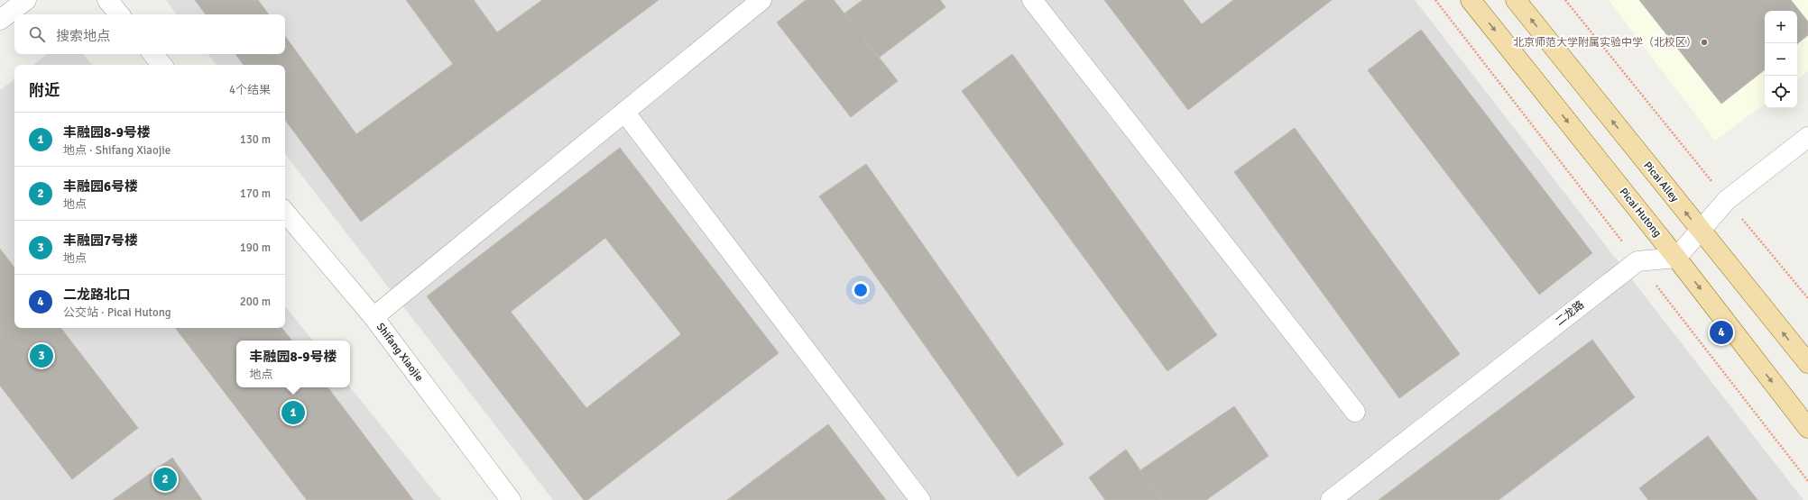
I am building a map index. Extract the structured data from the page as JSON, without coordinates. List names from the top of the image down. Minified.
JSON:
{"streets":{"main road":["Picai Alley","Picai Hutong"],"street":["二龙路","Shifang Xiaojie"]},"crossings":[["Picai Hutong","二龙路"]],"one_way":["Picai Alley","Picai Hutong"],"places":["北京师范大学附属实验中学（北校区）"],"page":{"map_buttons":["+","−"],"search":"搜索地点","heading":["附近","4个结果"],"list":[{"mark":"1","name":"丰融园8-9号楼","note":"地点 · Shifang Xiaojie","value":"130 m"},{"mark":"2","name":"丰融园6号楼","note":"地点","value":"170 m"},{"mark":"3","name":"丰融园7号楼","note":"地点","value":"190 m"},{"mark":"4","name":"二龙路北口","note":"公交站 · Picai Hutong","value":"200 m"}],"pins":["4","3","1","2"],"popup":["丰融园8-9号楼","地点"]}}
